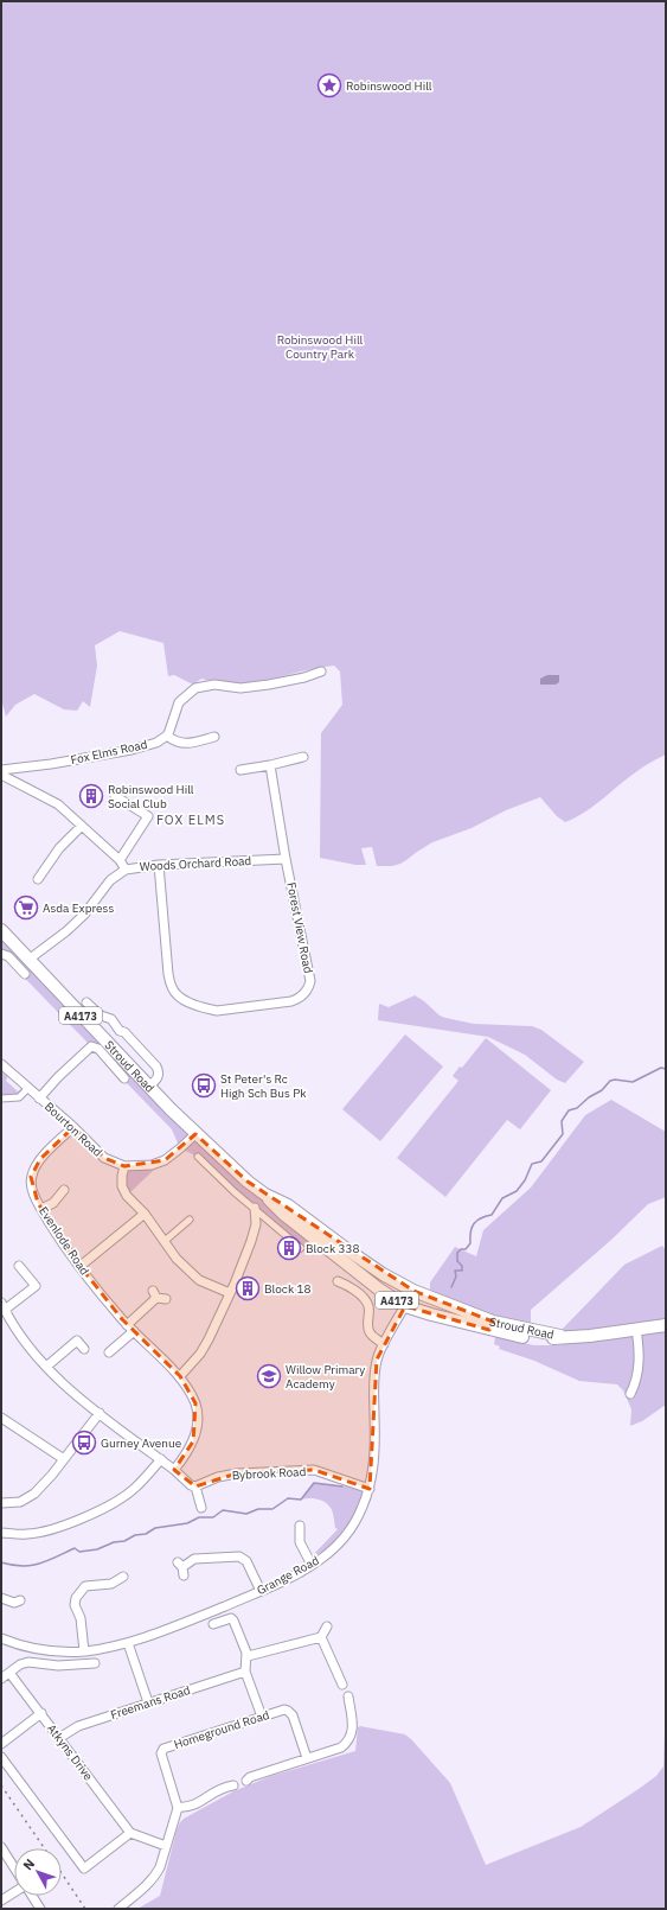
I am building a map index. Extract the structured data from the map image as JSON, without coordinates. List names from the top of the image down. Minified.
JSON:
{"streets":{"main road":["A4173","Stroud Road"],"street":["Fox Elms Road","Woods Orchard Road","Forest View Road","Bourton Road","Evenlode Road","Bybrook Road","Grange Road","Freemans Road","Homeground Road","Atkyns Drive"]},"crossings":[["Woods Orchard Road","Forest View Road"],["Woods Orchard Road","Stroud Road"],["A4173","Stroud Road"],["Stroud Road","Bourton Road"],["Stroud Road","Grange Road"],["Bourton Road","Evenlode Road"],["Bybrook Road","Grange Road"],["Freemans Road","Atkyns Drive"]],"districts":["FOX ELMS"],"parks":["Robinswood Hill Country Park"],"places":{"place":["Robinswood Hill"],"building":["Robinswood Hill Social Club","Block 338","Block 18"],"supermarket":["Asda Express"],"bus stop":["St Peter's Rc High Sch Bus Pk","Gurney Avenue"],"school or university":["Willow Primary Academy"]},"north":"top left"}
